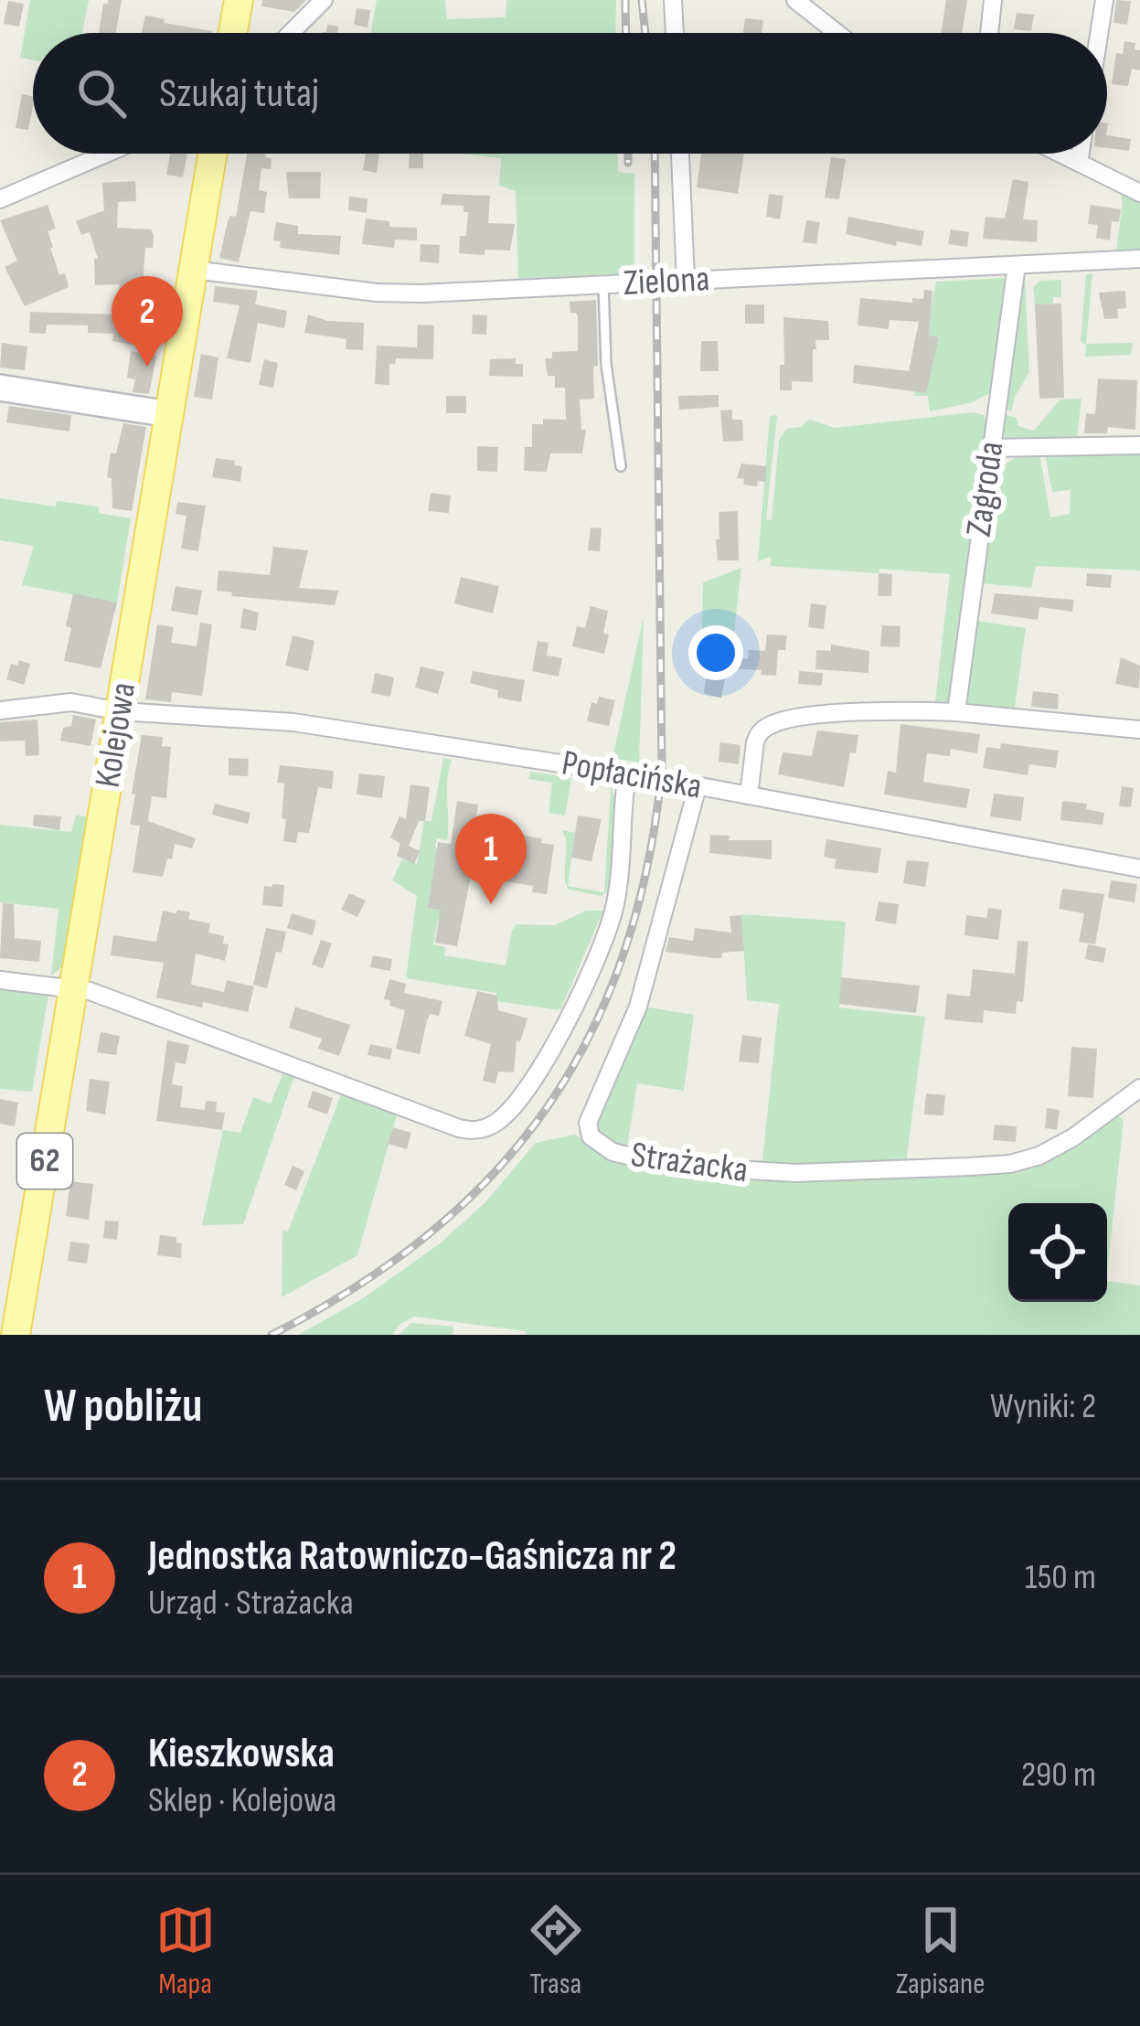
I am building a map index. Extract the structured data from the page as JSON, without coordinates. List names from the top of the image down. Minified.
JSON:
{"streets":{"main road":["Kolejowa","62"],"street":["Zielona","Zagroda","Popłacińska","Strażacka"]},"crossings":[["Zielona","Zagroda"],["Zielona","Kolejowa"],["Kolejowa","Popłacińska"],["Popłacińska","Strażacka"]],"page":{"search":"Szukaj tutaj","pins":["2","1"],"heading":["W pobliżu","Wyniki: 2"],"list":[{"mark":"1","name":"Jednostka Ratowniczo-Gaśnicza nr 2","note":"Urząd · Strażacka","value":"150 m"},{"mark":"2","name":"Kieszkowska","note":"Sklep · Kolejowa","value":"290 m"}],"nav":["Mapa","Trasa","Zapisane"]}}
